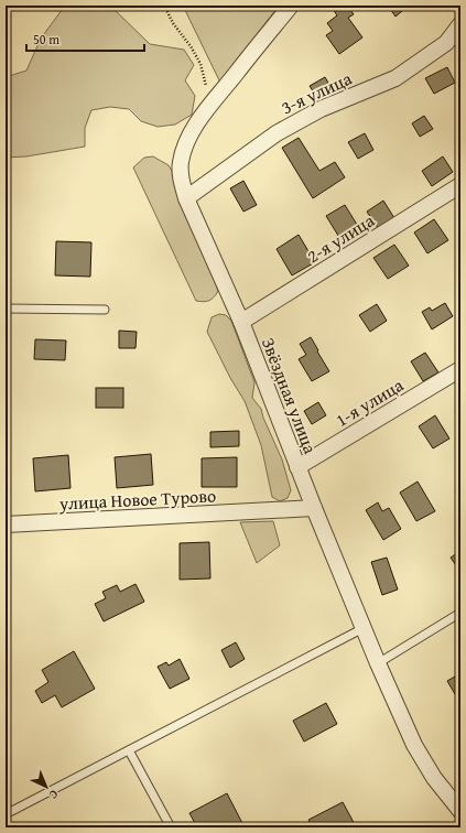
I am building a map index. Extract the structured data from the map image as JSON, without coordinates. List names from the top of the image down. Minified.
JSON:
{"streets":{"street":["3-я улица","2-я улица","Звёздная улица","1-я улица","улица Новое Турово"]},"crossings":[["3-я улица","Звёздная улица"],["2-я улица","Звёздная улица"],["Звёздная улица","1-я улица"],["Звёздная улица","улица Новое Турово"]],"scale_bar":"50 m","north":"bottom right"}
